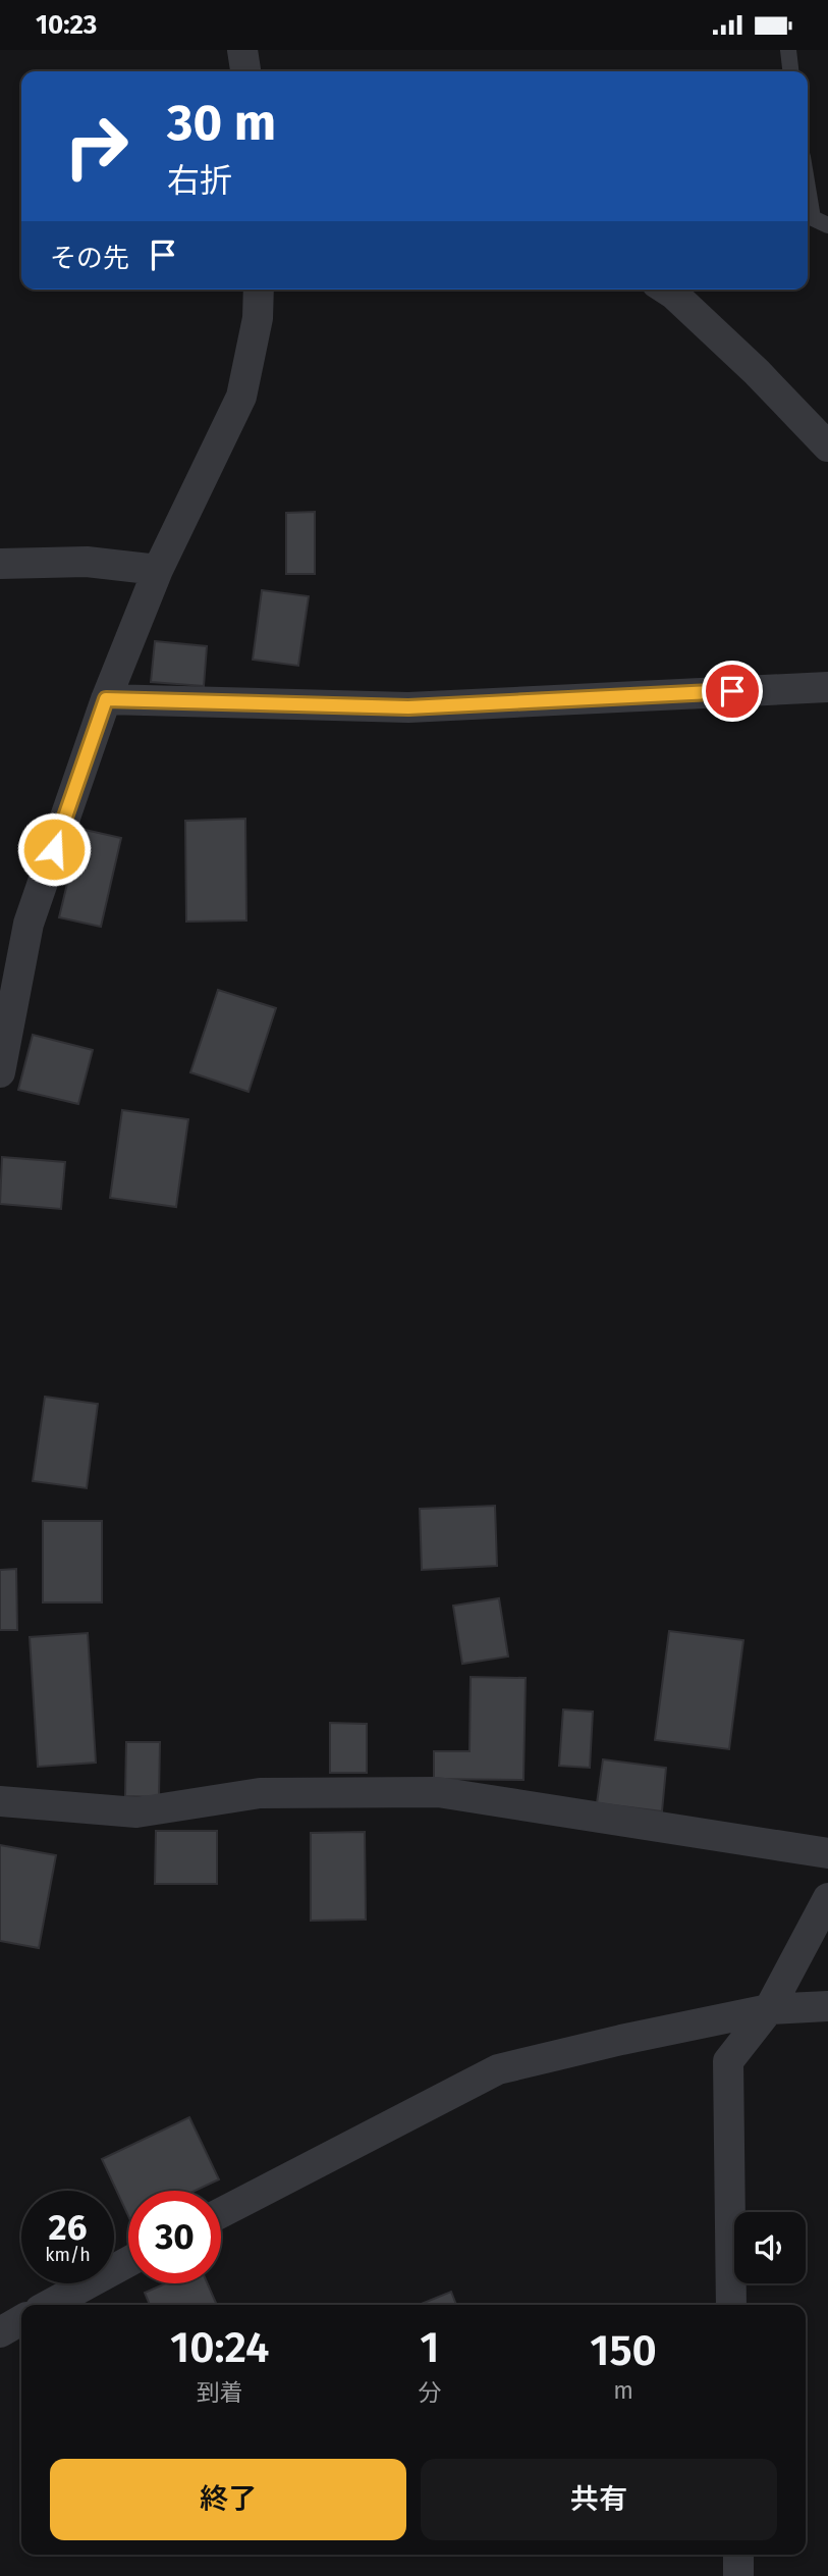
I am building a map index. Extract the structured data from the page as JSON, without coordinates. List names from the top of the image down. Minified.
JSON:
{"page":{"status":"10:23","turn":["30 m","右折"],"then":"その先","speed":"26 km/h","limit":"30","eta":["10:24","到着","1","分","150","m"],"buttons":["終了","共有"]}}
